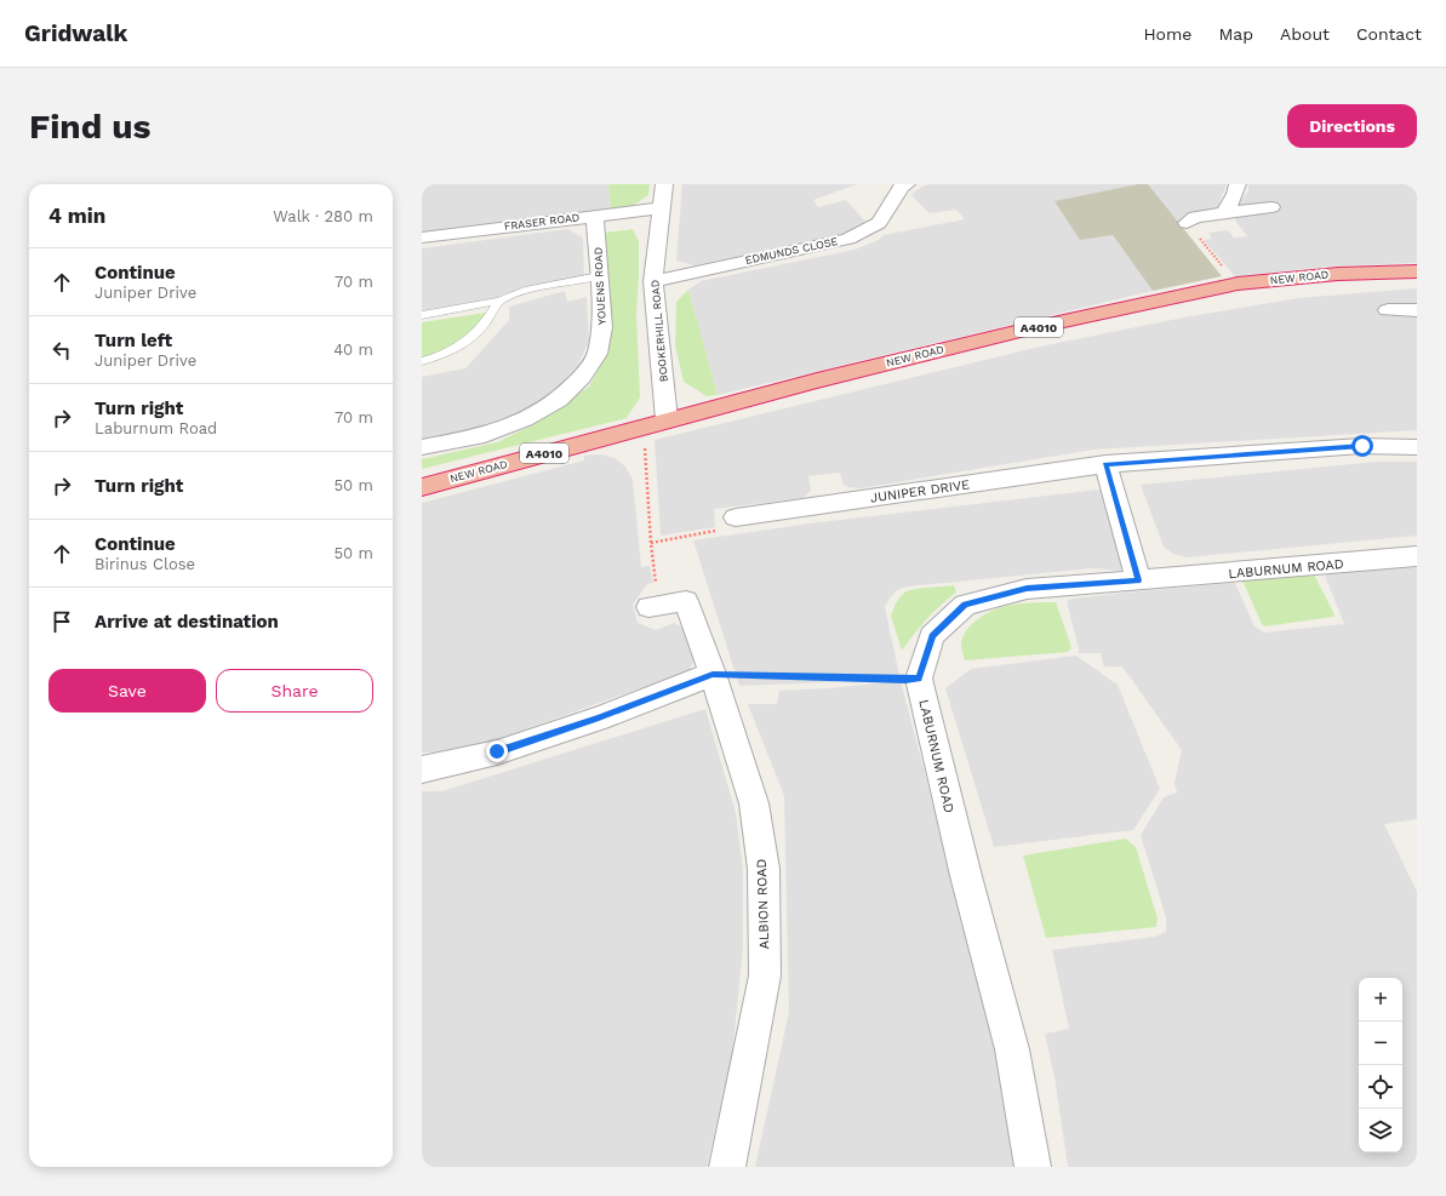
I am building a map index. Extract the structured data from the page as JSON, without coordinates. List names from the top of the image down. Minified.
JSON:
{"streets":{"highway":["NEW ROAD","A4010"],"street":["FRASER ROAD","EDMUNDS CLOSE","YOUENS ROAD","BOOKERHILL ROAD","JUNIPER DRIVE","LABURNUM ROAD","ALBION ROAD"]},"crossings":[["FRASER ROAD","YOUENS ROAD"],["FRASER ROAD","BOOKERHILL ROAD"],["EDMUNDS CLOSE","BOOKERHILL ROAD"],["NEW ROAD","BOOKERHILL ROAD"]],"page":{"header":"Gridwalk","nav":["Home","Map","About","Contact"],"buttons":["Directions",["Save","Share"]],"title":"Find us","heading":["4 min","Walk · 280 m"],"list":[["Continue","Juniper Drive","70 m"],["Turn left","Juniper Drive","40 m"],["Turn right","Laburnum Road","70 m"],["Turn right","50 m"],["Continue","Birinus Close","50 m"],"Arrive at destination"],"map_buttons":["+","−"]}}
